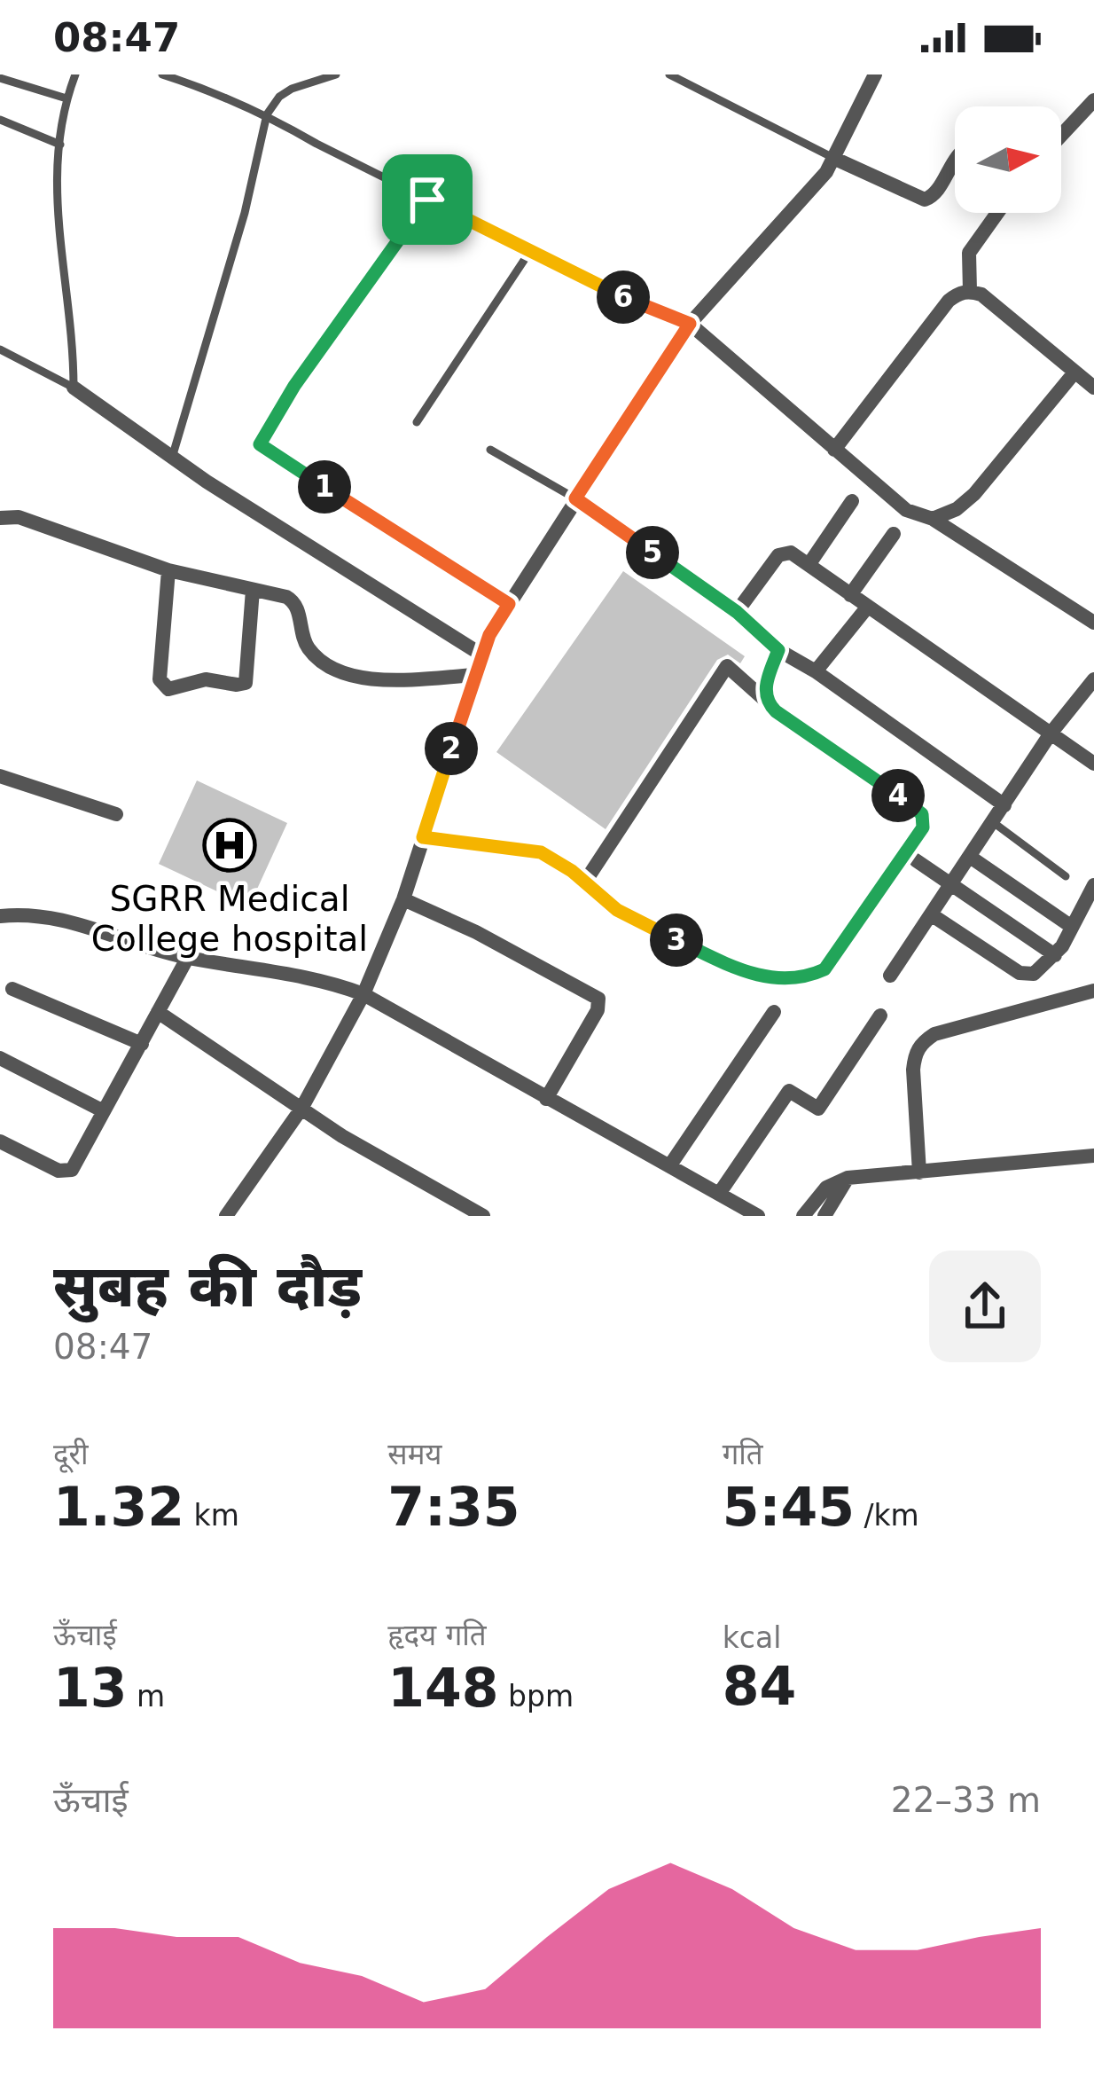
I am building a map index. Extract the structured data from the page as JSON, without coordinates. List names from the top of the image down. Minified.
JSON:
{"places":{"hospital":["SGRR Medical College hospital"]},"north":"right","page":{"status":"08:47","pins":["6","1","5","2","4","3"],"heading":["सुबह की दौड़","08:47"],"stats":[["दूरी","1.32 km"],["समय","7:35"],["गति","5:45 /km"],["ऊँचाई","13 m"],["हृदय गति","148 bpm"],["kcal","84"]],"chart":["ऊँचाई","22–33 m"]}}
